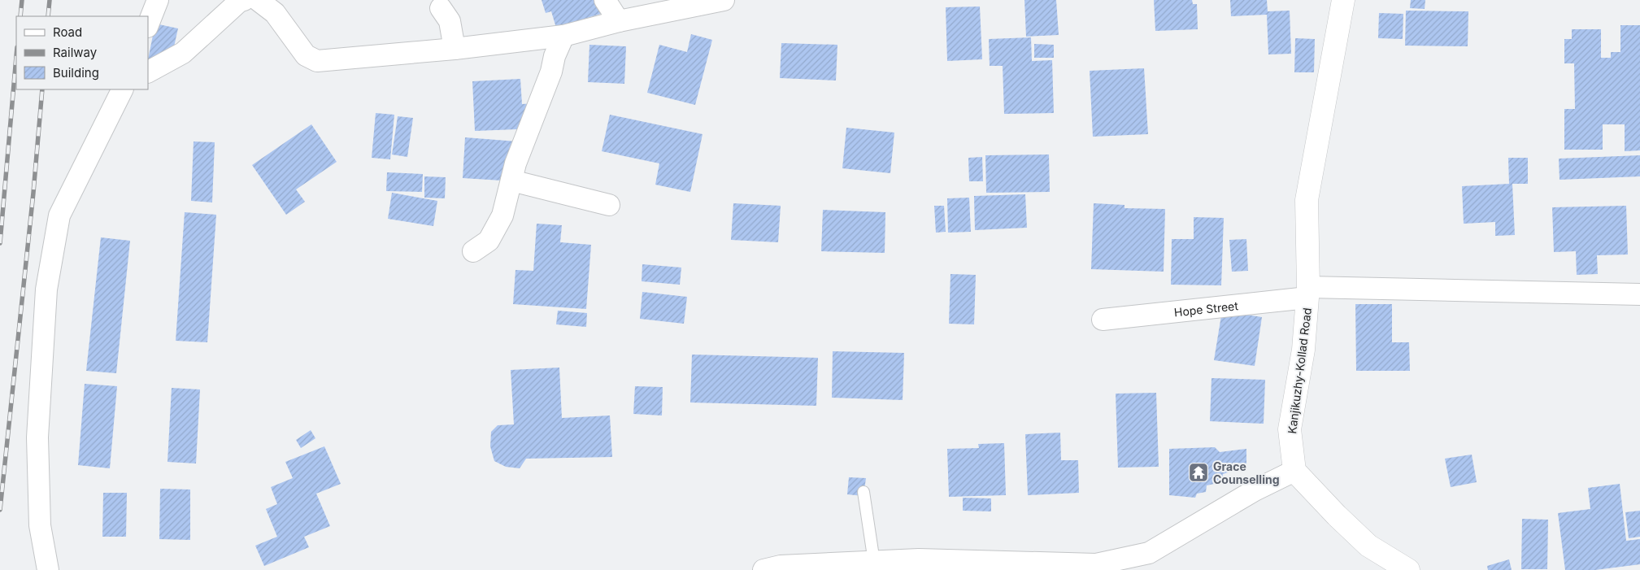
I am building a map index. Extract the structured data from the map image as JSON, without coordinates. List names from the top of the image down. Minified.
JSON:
{"streets":{"main road":["Kanjikuzhy-Kollad Road"],"street":["Hope Street"]},"crossings":[["Hope Street","Kanjikuzhy-Kollad Road"]],"places":{"temple":["Grace Counselling"]},"legend":["Road","Railway","Building"]}
